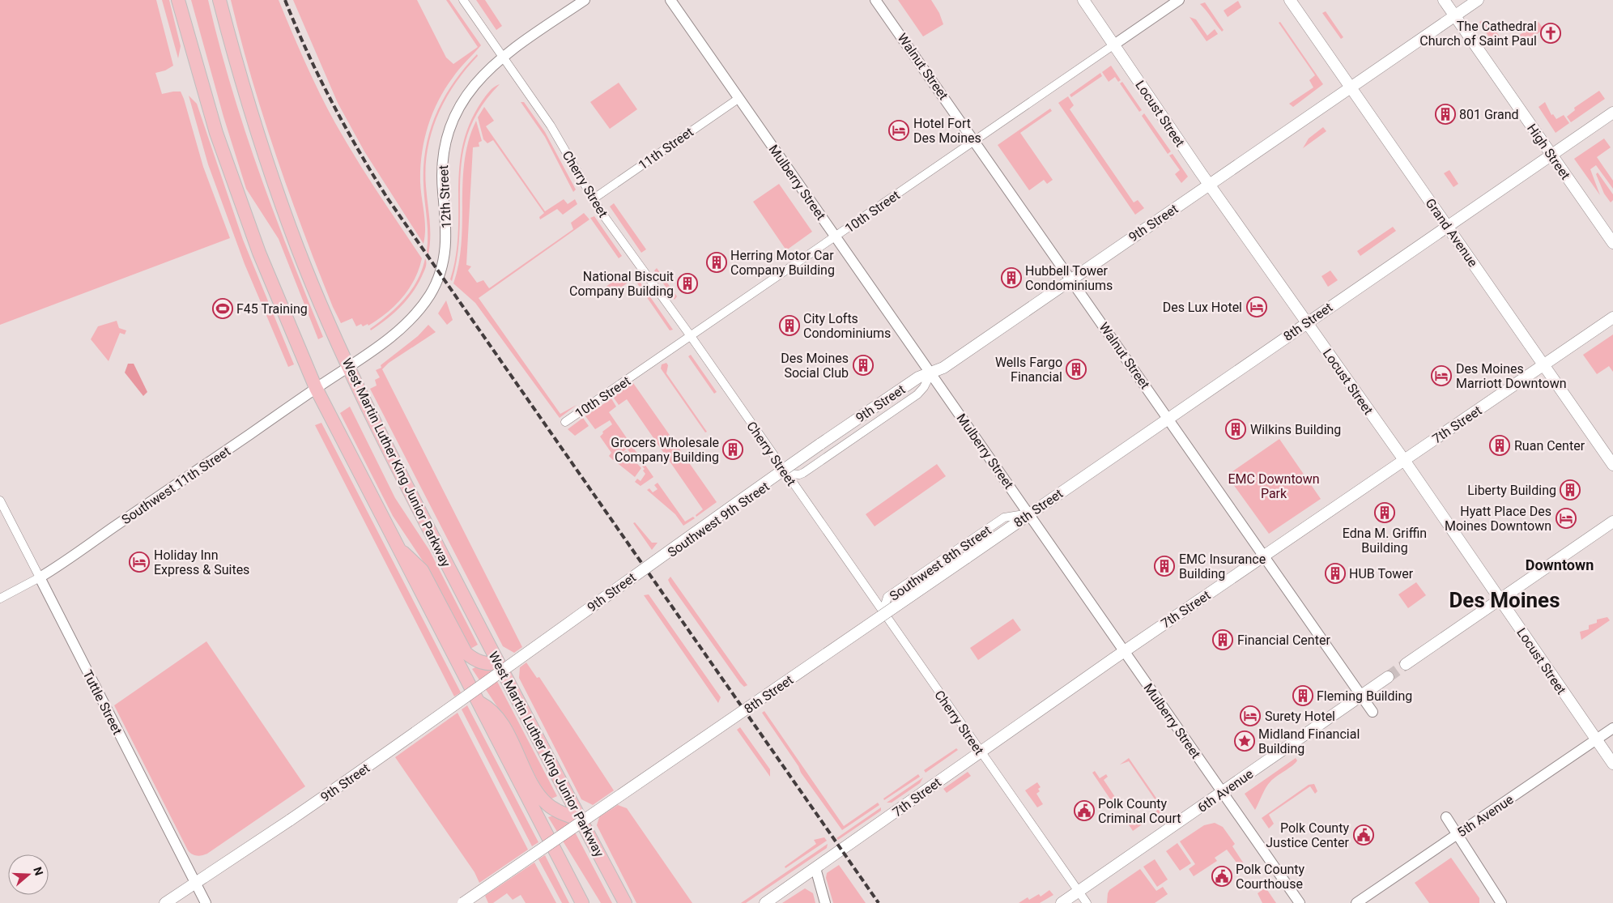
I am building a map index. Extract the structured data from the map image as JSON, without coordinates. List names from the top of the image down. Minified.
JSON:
{"streets":{"main road":["Locust Street","High Street","9th Street","Grand Avenue","8th Street","7th Street","West Martin Luther King Junior Parkway","6th Avenue"],"street":["Walnut Street","11th Street","Mulberry Street","Cherry Street","12th Street","10th Street","Southwest 11th Street","Southwest 9th Street","Southwest 8th Street","Tuttle Street","5th Avenue"]},"crossings":[["Walnut Street","10th Street"],["Walnut Street","9th Street"],["Walnut Street","8th Street"],["Walnut Street","7th Street"],["Walnut Street","6th Avenue"],["Locust Street","10th Street"],["Locust Street","9th Street"],["Locust Street","8th Street"],["Locust Street","7th Street"],["Locust Street","5th Avenue"],["11th Street","Mulberry Street"],["11th Street","Cherry Street"],["High Street","9th Street"],["High Street","8th Street"],["Mulberry Street","10th Street"],["Mulberry Street","9th Street"],["Mulberry Street","8th Street"],["Mulberry Street","7th Street"],["Mulberry Street","Southwest 8th Street"],["Mulberry Street","6th Avenue"],["Cherry Street","12th Street"],["Cherry Street","10th Street"],["Cherry Street","7th Street"],["Cherry Street","Southwest 9th Street"],["Cherry Street","Southwest 8th Street"],["Cherry Street","6th Avenue"],["12th Street","West Martin Luther King Junior Parkway"],["12th Street","Southwest 11th Street"],["9th Street","Grand Avenue"],["9th Street","Tuttle Street"],["Grand Avenue","8th Street"],["Grand Avenue","7th Street"],["8th Street","Southwest 8th Street"],["West Martin Luther King Junior Parkway","Southwest 11th Street"],["West Martin Luther King Junior Parkway","Southwest 9th Street"],["Southwest 11th Street","Tuttle Street"]],"districts":["Downtown","Des Moines"],"parks":["EMC Downtown Park"],"places":{"church":["The Cathedral Church of Saint Paul"],"building":["801 Grand","Herring Motor Car Company Building","Hubbell Tower Condominiums","National Biscuit Company Building","City Lofts Condominiums","Des Moines Social Club","Wells Fargo Financial","Wilkins Building","Ruan Center","Grocers Wholesale Company Building","Liberty Building","Edna M. Griffin Building","EMC Insurance Building","HUB Tower","Financial Center","Fleming Building"],"hotel":["Hotel Fort Des Moines","Des Lux Hotel","Des Moines Marriott Downtown","Hyatt Place Des Moines Downtown","Holiday Inn Express & Suites","Surety Hotel"],"sports":["F45 Training"],"place":["Midland Financial Building"],"public building":["Polk County Criminal Court","Polk County Justice Center","Polk County Courthouse"]},"north":"right"}
